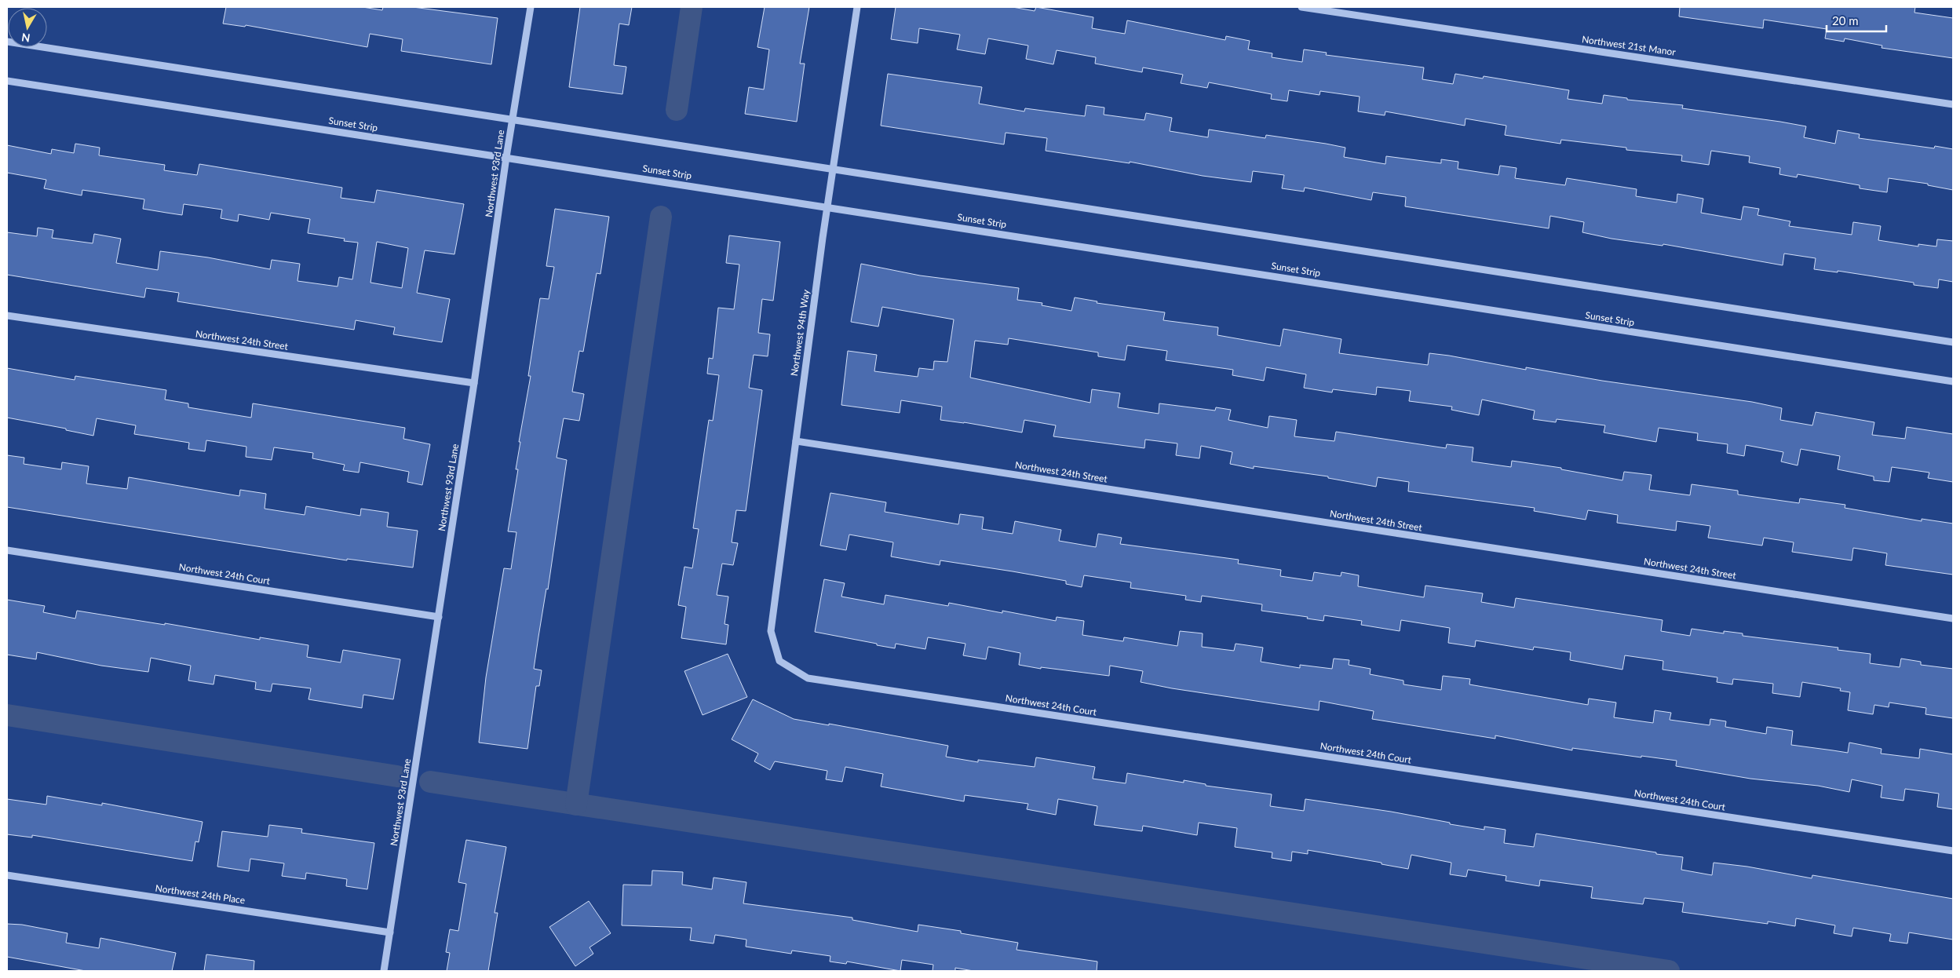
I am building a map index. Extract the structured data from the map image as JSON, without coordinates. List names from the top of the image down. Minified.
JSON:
{"streets":{"street":["Northwest 21st Manor","Sunset Strip","Northwest 93rd Lane","Northwest 94th Way","Northwest 24th Street","Northwest 24th Court","Northwest 24th Place"]},"crossings":[["Sunset Strip","Northwest 93rd Lane"],["Sunset Strip","Northwest 94th Way"],["Northwest 93rd Lane","Northwest 24th Street"],["Northwest 93rd Lane","Northwest 24th Court"],["Northwest 93rd Lane","Northwest 24th Place"],["Northwest 94th Way","Northwest 24th Street"],["Northwest 94th Way","Northwest 24th Court"]],"scale_bar":"20 m","north":"bottom"}
